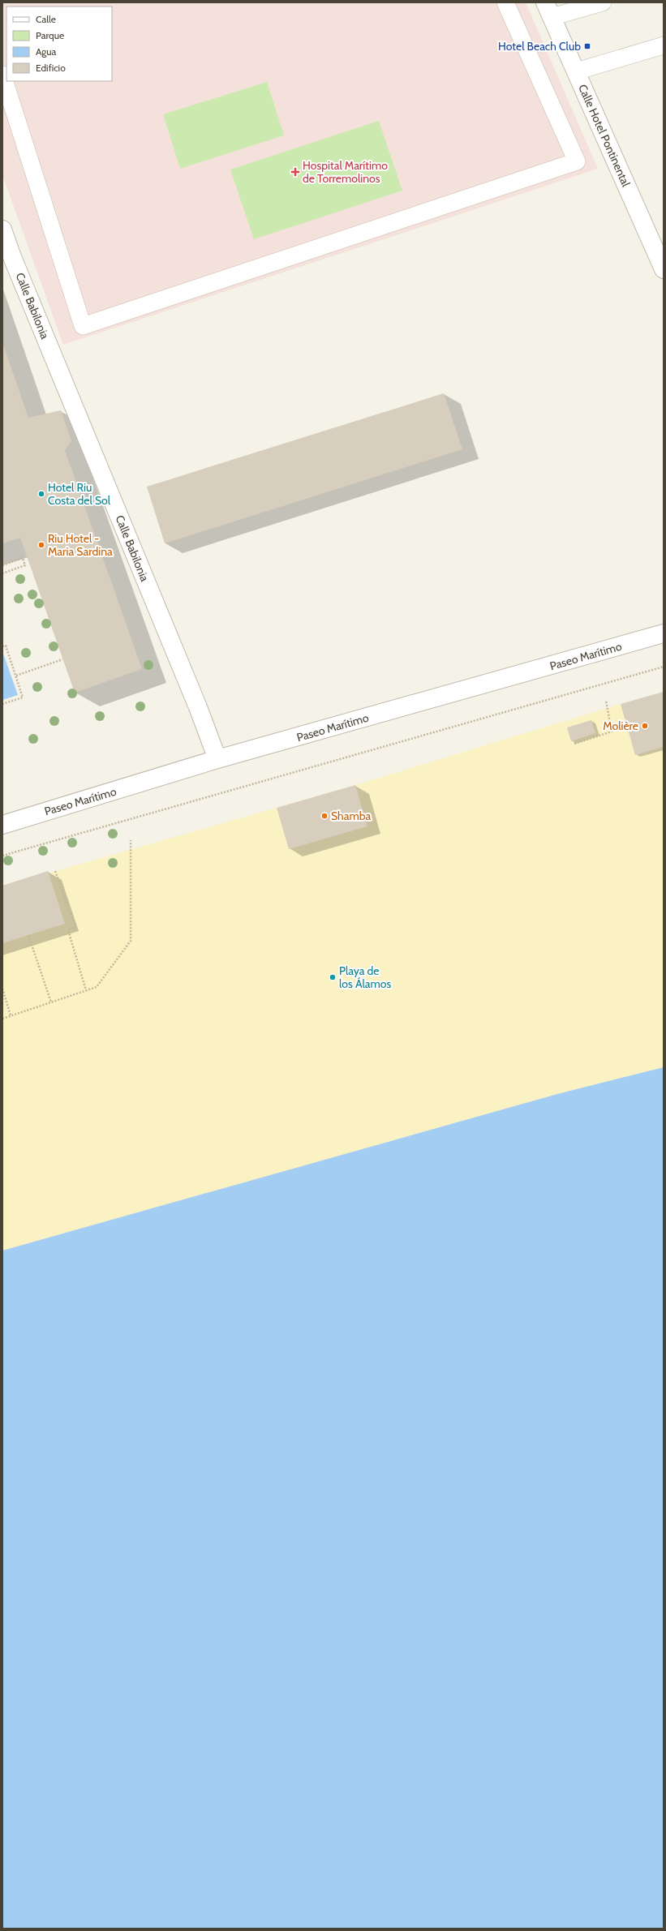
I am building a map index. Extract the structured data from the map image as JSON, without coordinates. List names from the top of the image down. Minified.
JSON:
{"streets":{"street":["Calle Hotel Pontinental","Calle Babilonia","Paseo Marítimo"]},"crossings":[["Calle Babilonia","Paseo Marítimo"]],"places":{"transit":["Hotel Beach Club"],"health":["Hospital Marítimo de Torremolinos"],"other":["Hotel Riu Costa del Sol","Riu Hotel - Maria Sardina","Molière","Shamba","Playa de los Álamos"]},"legend":["Calle","Parque","Agua","Edificio"]}
